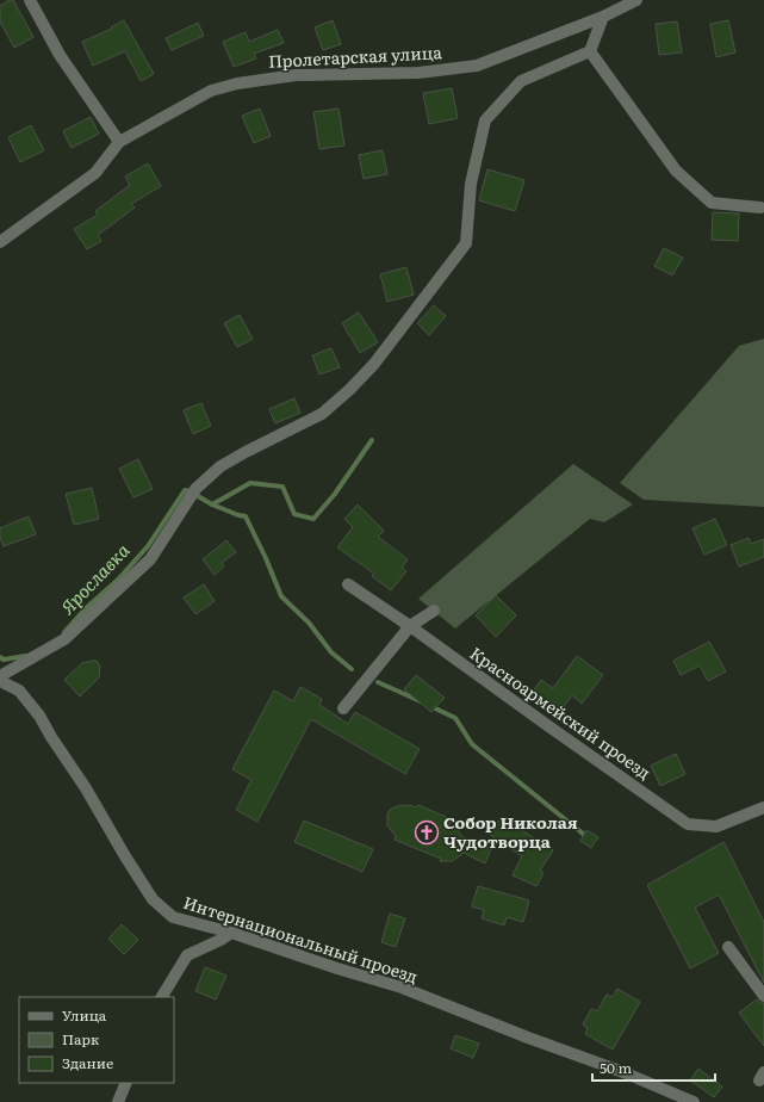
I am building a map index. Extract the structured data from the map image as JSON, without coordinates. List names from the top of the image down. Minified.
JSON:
{"streets":{"street":["Пролетарская улица","Красноармейский проезд","Интернациональный проезд"]},"water":["Ярославка"],"places":{"church":["Собор Николая Чудотворца"]},"legend":["Улица","Парк","Здание"],"scale_bar":"50 m"}
